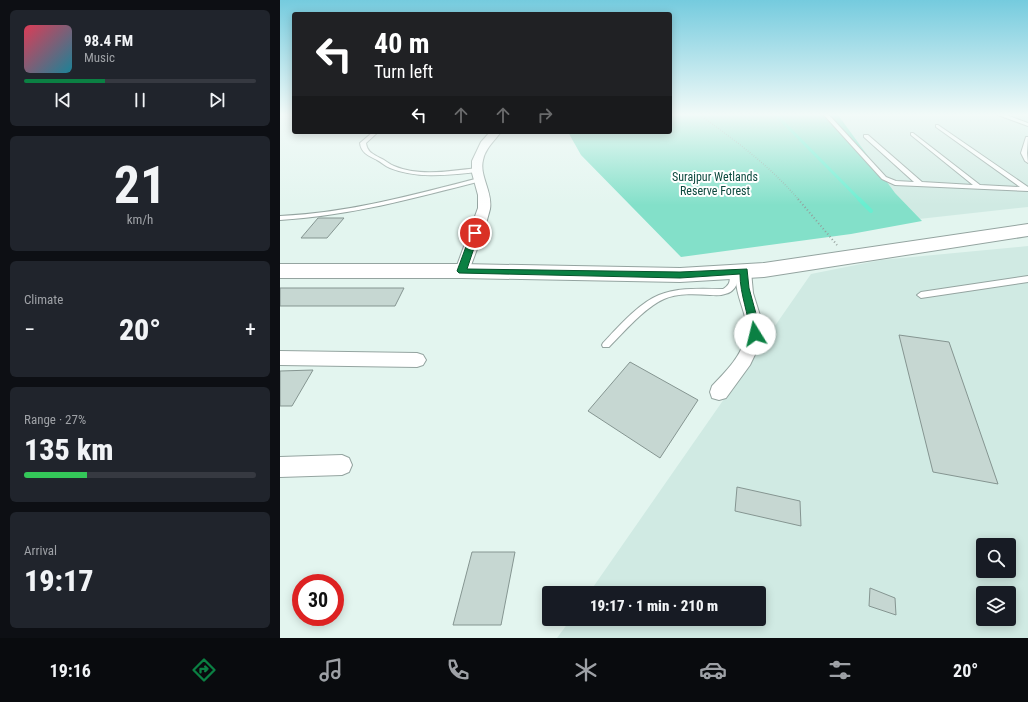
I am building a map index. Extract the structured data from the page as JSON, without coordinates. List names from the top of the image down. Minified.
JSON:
{"parks":["Surajpur Wetlands Reserve Forest"],"page":{"turn":["40 m","Turn left"],"song":["98.4 FM","Music"],"tile":[["21","km/h"],"Climate",["Range · 27%","135 km"],["Arrival","19:17"]],"heat":["−","20°","+"],"limit":"30","trip":"19:17 · 1 min · 210 m","tabs":["19:16","20°"]}}
